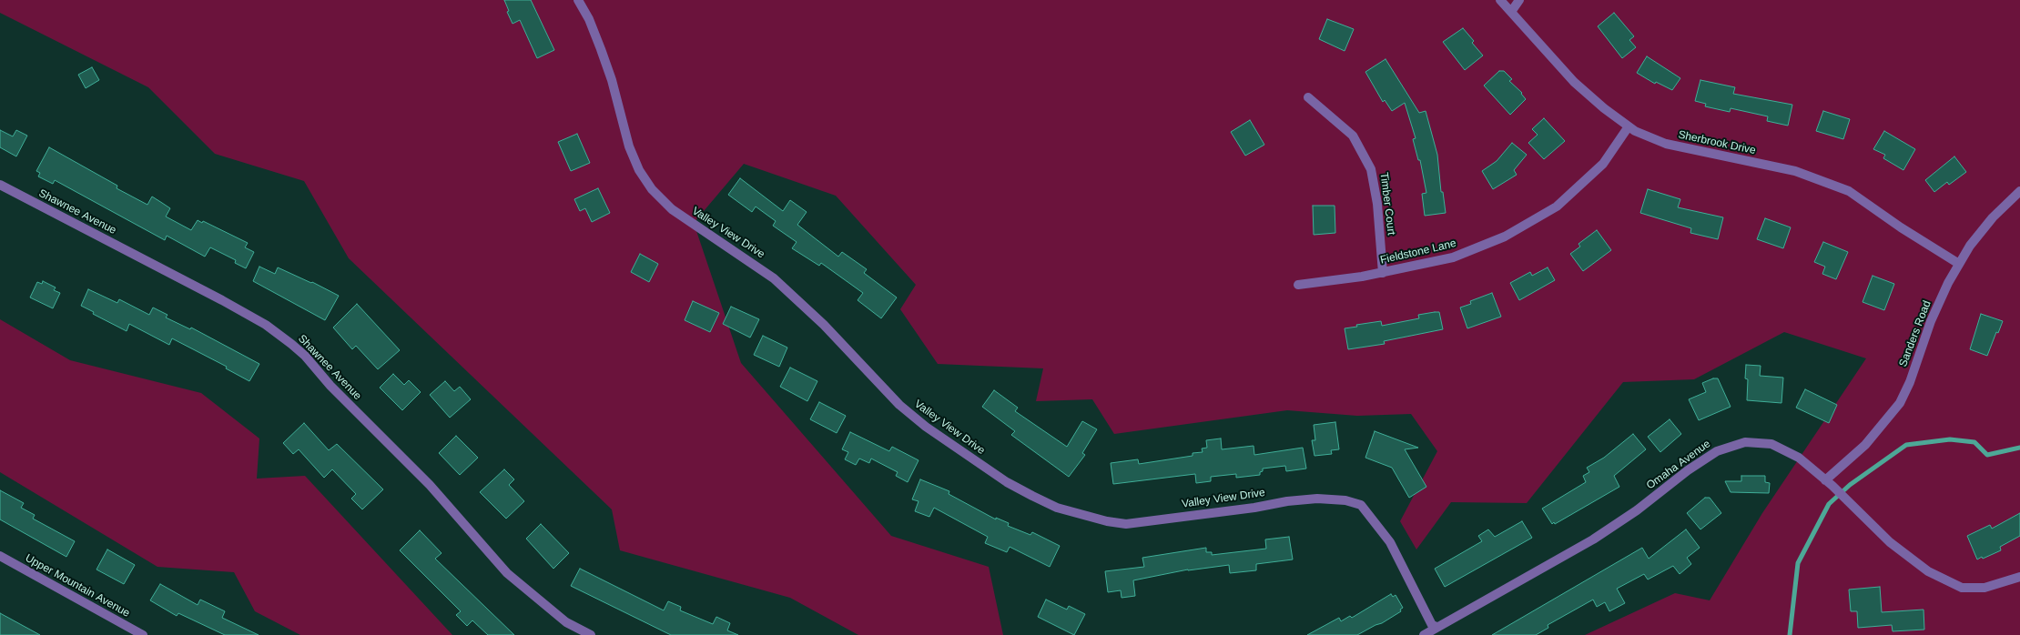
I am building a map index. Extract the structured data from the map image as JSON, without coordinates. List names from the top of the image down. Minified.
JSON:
{"streets":{"street":["Sherbrook Drive","Timber Court","Shawnee Avenue","Valley View Drive","Fieldstone Lane","Sanders Road","Omaha Avenue","Upper Mountain Avenue"]},"crossings":[["Sherbrook Drive","Fieldstone Lane"],["Sherbrook Drive","Sanders Road"],["Timber Court","Fieldstone Lane"],["Valley View Drive","Omaha Avenue"],["Sanders Road","Omaha Avenue"]]}
